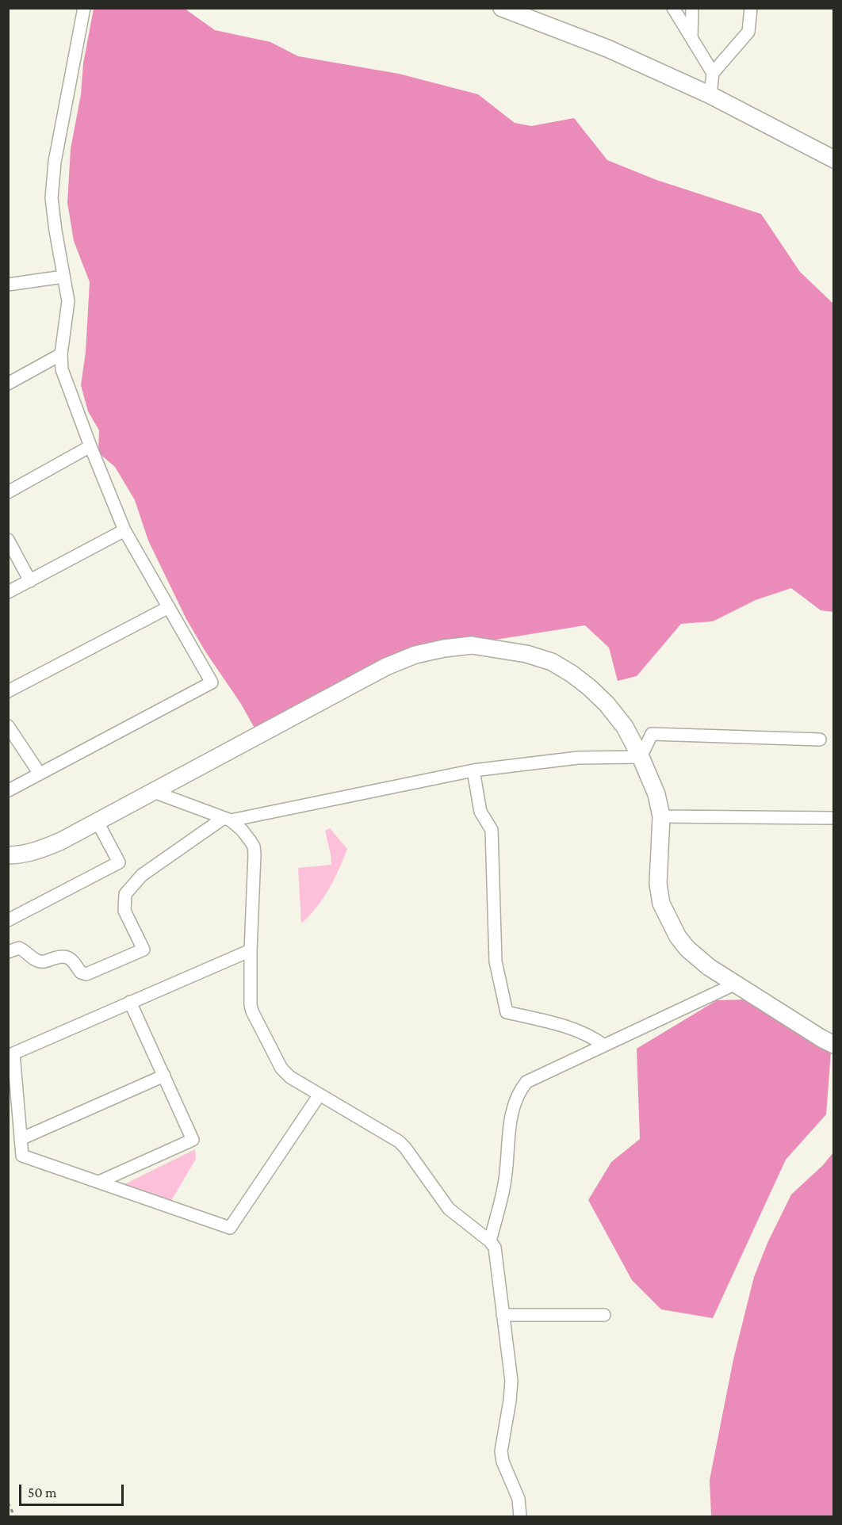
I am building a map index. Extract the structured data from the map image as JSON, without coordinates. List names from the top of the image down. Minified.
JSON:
{"scale_bar":"50 m"}
